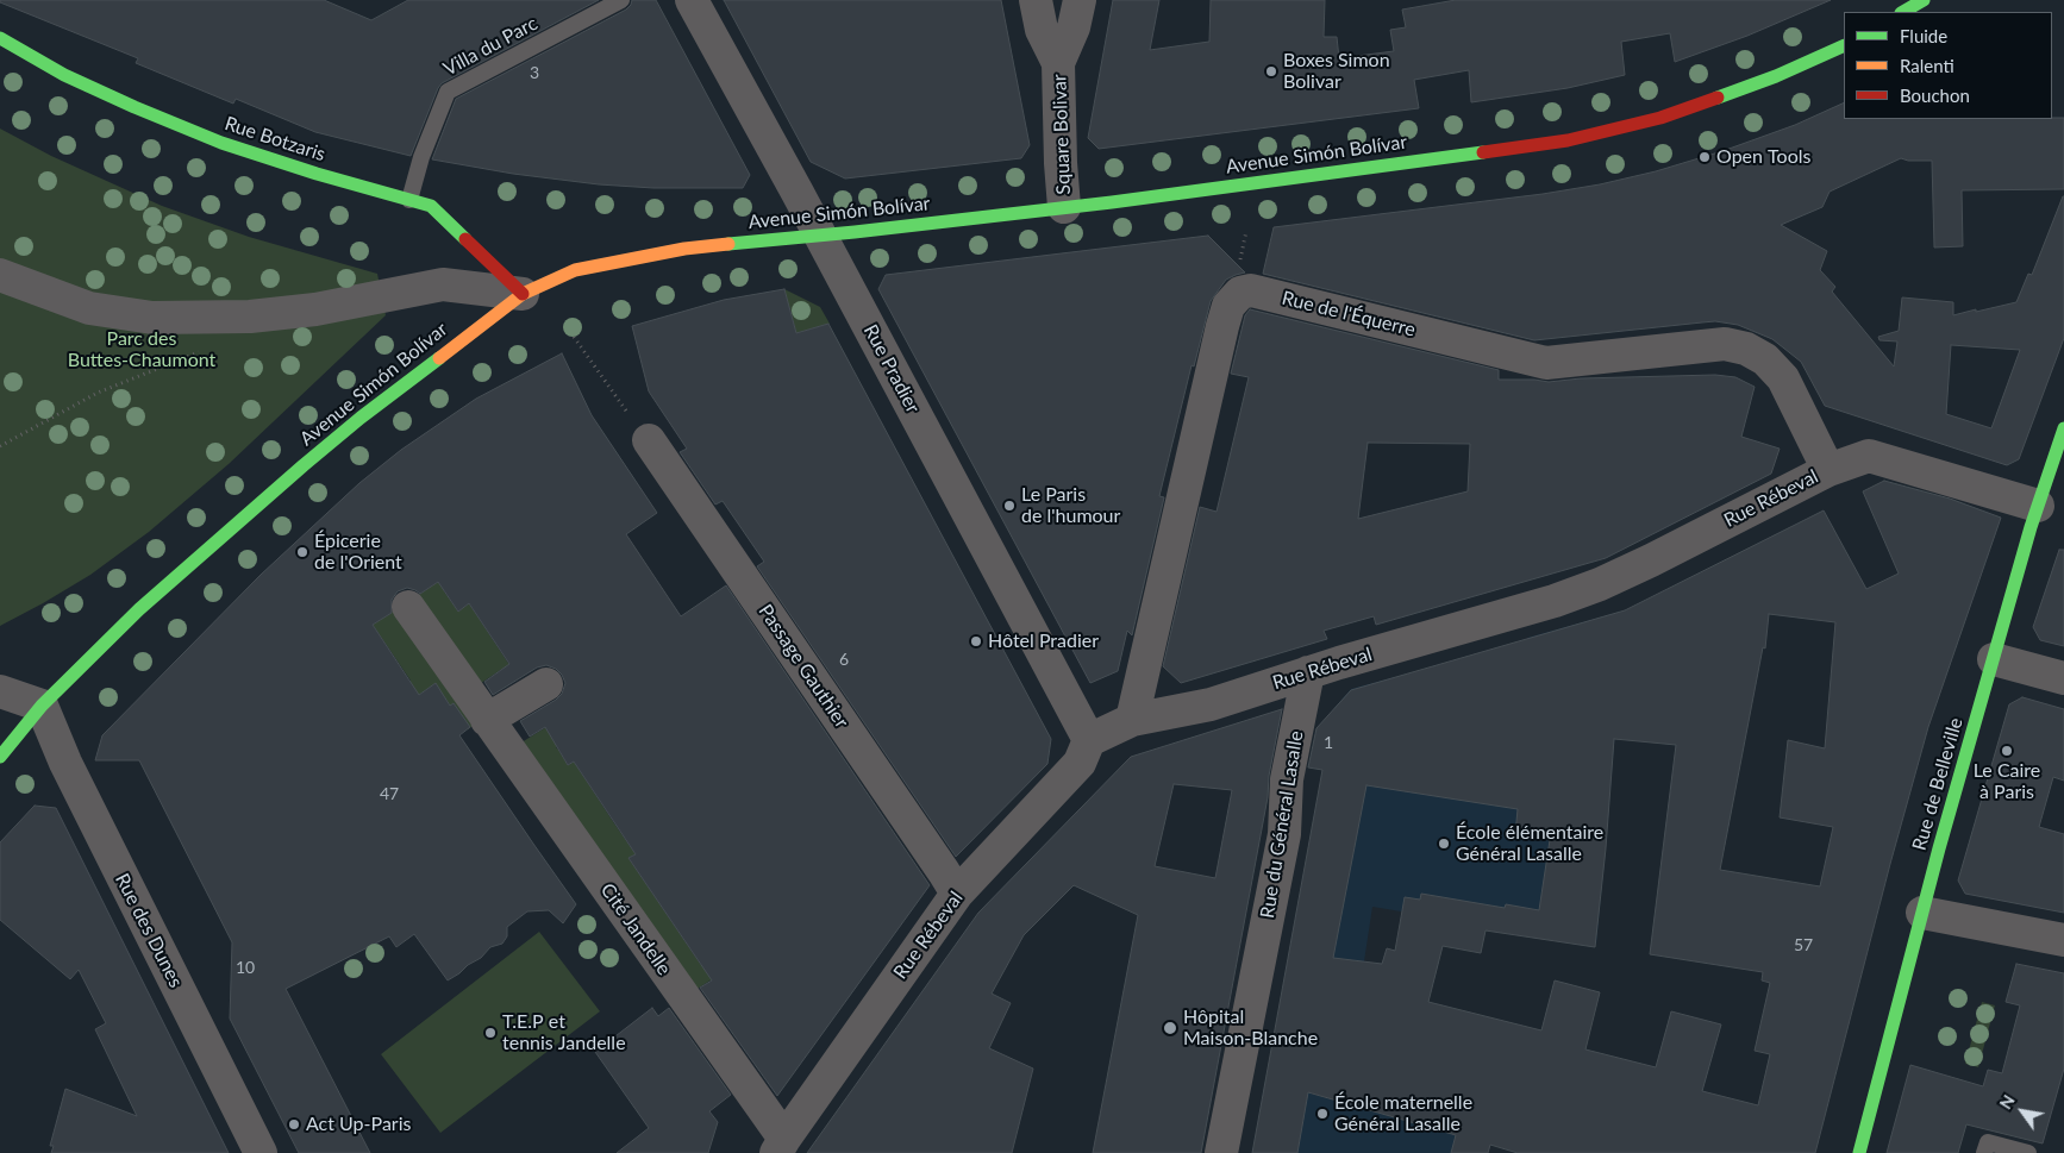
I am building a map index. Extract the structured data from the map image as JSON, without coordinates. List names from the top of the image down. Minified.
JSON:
{"streets":{"main road":["Rue Botzaris","Avenue Simón Bolívar","Rue de Belleville"],"street":["Square Bolivar","Rue de l'Équerre","Rue Pradier","Rue Rébeval","Passage Gauthier","Rue du Général Lasalle","Cité Jandelle","Rue des Dunes"],"lane":["Villa du Parc"]},"crossings":[["Villa du Parc","Rue Botzaris"],["Square Bolivar","Avenue Simón Bolívar"],["Rue Botzaris","Avenue Simón Bolívar"],["Avenue Simón Bolívar","Rue Pradier"],["Avenue Simón Bolívar","Rue des Dunes"],["Rue de l'Équerre","Rue Rébeval"],["Rue Pradier","Rue Rébeval"],["Rue Rébeval","Passage Gauthier"],["Rue Rébeval","Rue de Belleville"],["Rue Rébeval","Rue du Général Lasalle"],["Rue Rébeval","Cité Jandelle"]],"parks":["Parc des Buttes-Chaumont"],"places":["Boxes Simon Bolivar","Open Tools","Le Paris de l'humour","Épicerie de l'Orient","Hôtel Pradier","Le Caire à Paris","École élémentaire Général Lasalle","Hôpital Maison-Blanche","T.E.P et tennis Jandelle","École maternelle Général Lasalle","Act Up-Paris"],"house_numbers":["3","6","1","47","57","10"],"legend":["Fluide","Ralenti","Bouchon"],"north":"top left"}
